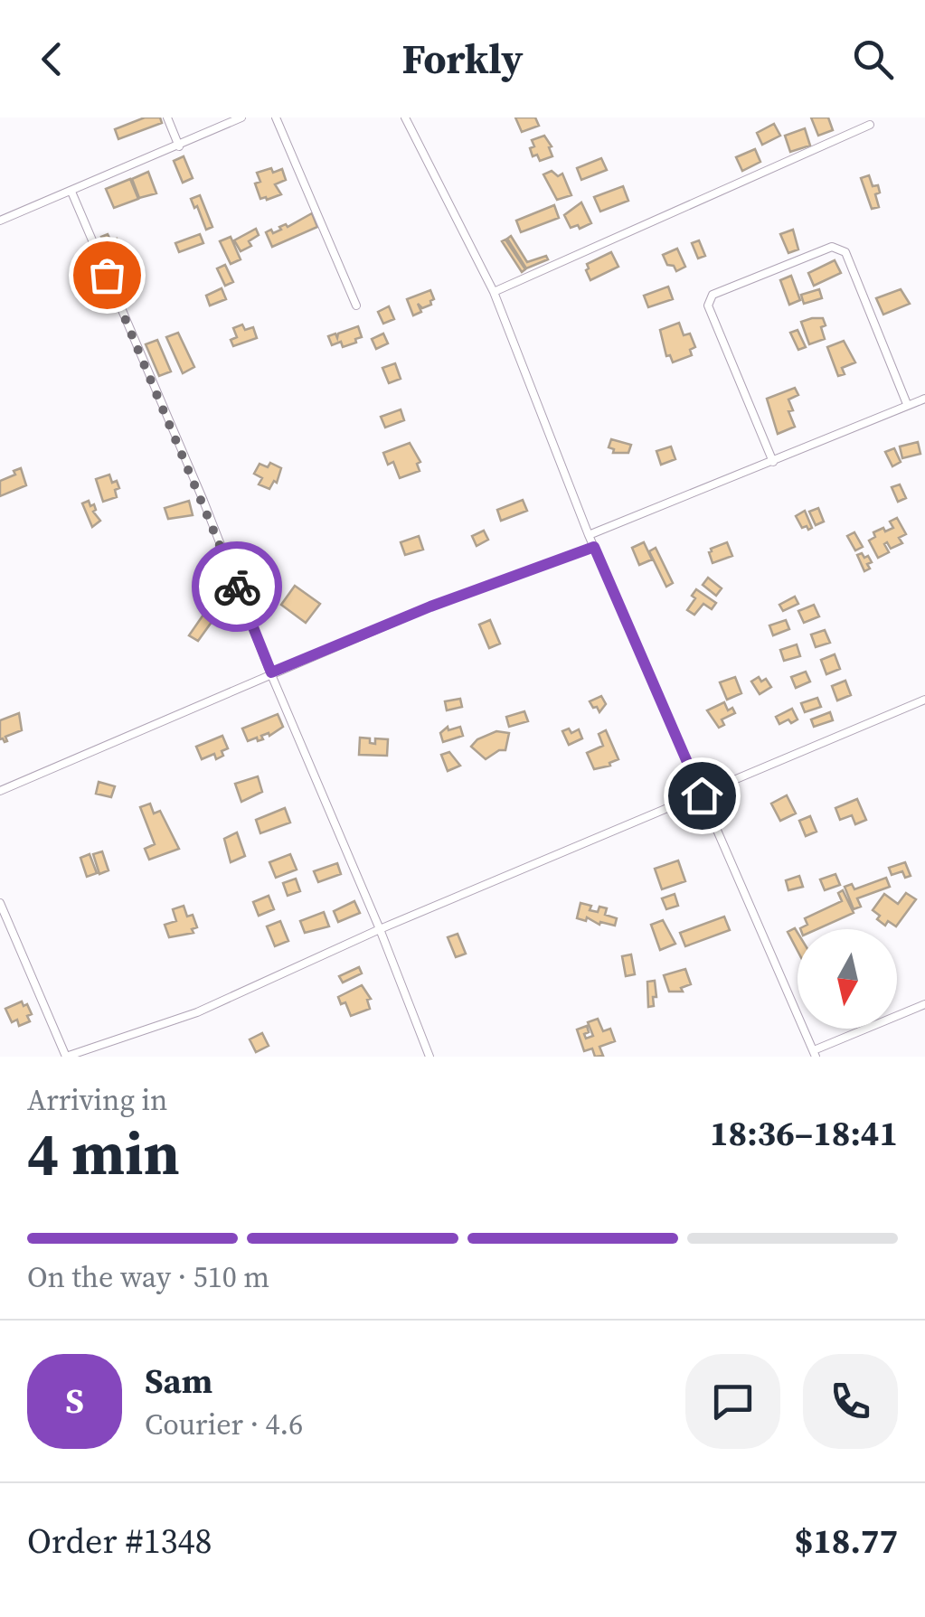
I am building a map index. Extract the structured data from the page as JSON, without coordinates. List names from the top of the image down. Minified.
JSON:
{"north":"bottom","page":{"header":"Forkly","heading":["4 min","Arriving in","18:36–18:41"],"panel":["Sam","Courier · 4.6","Order #1348","$18.77"],"bar":"On the way · 510 m","round":"S"}}
